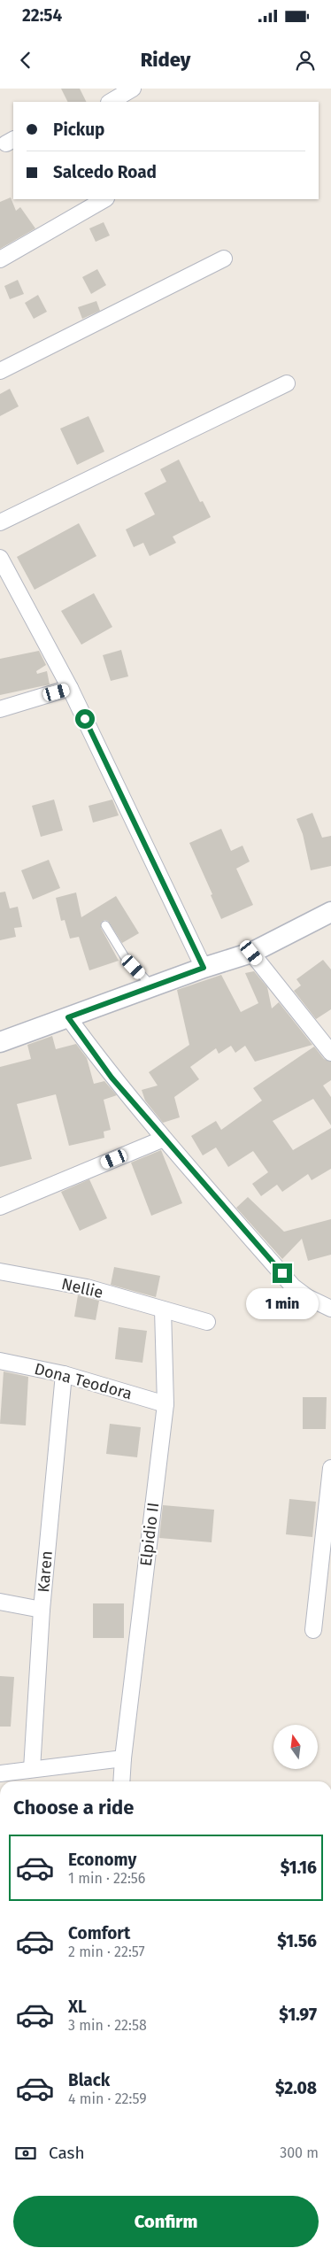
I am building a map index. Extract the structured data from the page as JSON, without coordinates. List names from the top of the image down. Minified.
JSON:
{"streets":{"street":["Nellie","Dona Teodora","Elpidio II","Karen"]},"crossings":[["Nellie","Elpidio II"],["Dona Teodora","Elpidio II"],["Dona Teodora","Karen"]],"north":"top","page":{"status":"22:54","header":"Ridey","banner":["Pickup","Salcedo Road"],"bubble":"1 min","heading":"Choose a ride","list":[{"name":"Economy","note":"1 min · 22:56","value":"$1.16"},{"name":"Comfort","note":"2 min · 22:57","value":"$1.56"},{"name":"XL","note":"3 min · 22:58","value":"$1.97"},{"name":"Black","note":"4 min · 22:59","value":"$2.08"}],"pay":["Cash","300 m"],"buttons":"Confirm"}}
